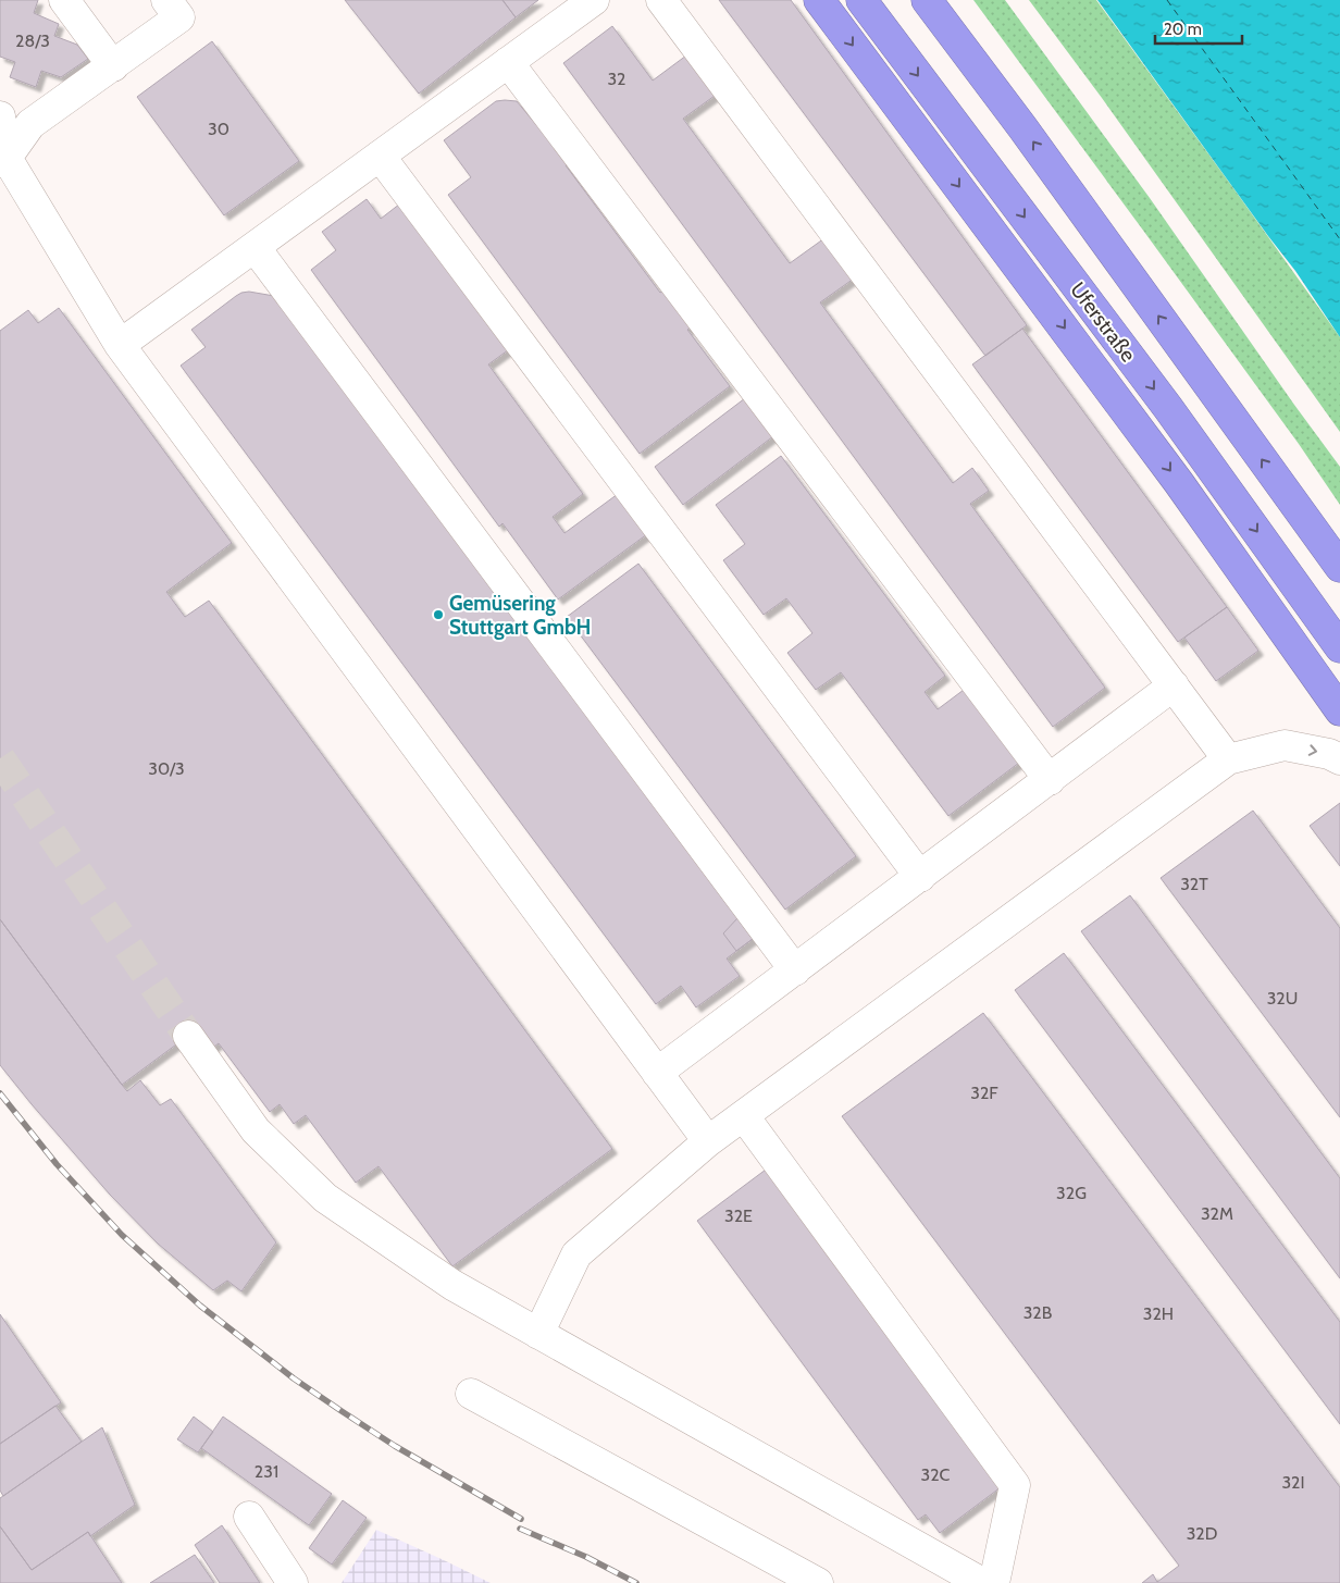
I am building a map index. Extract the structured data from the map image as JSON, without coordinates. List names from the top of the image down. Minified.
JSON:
{"streets":{"highway":["Uferstraße"]},"places":["Gemüsering Stuttgart GmbH"],"house_numbers":["28/3","32","30","30/3","32T","32U","32F","32G","32M","32E","32B","32H","231","32C","32I","32D"],"scale_bar":"20 m"}
